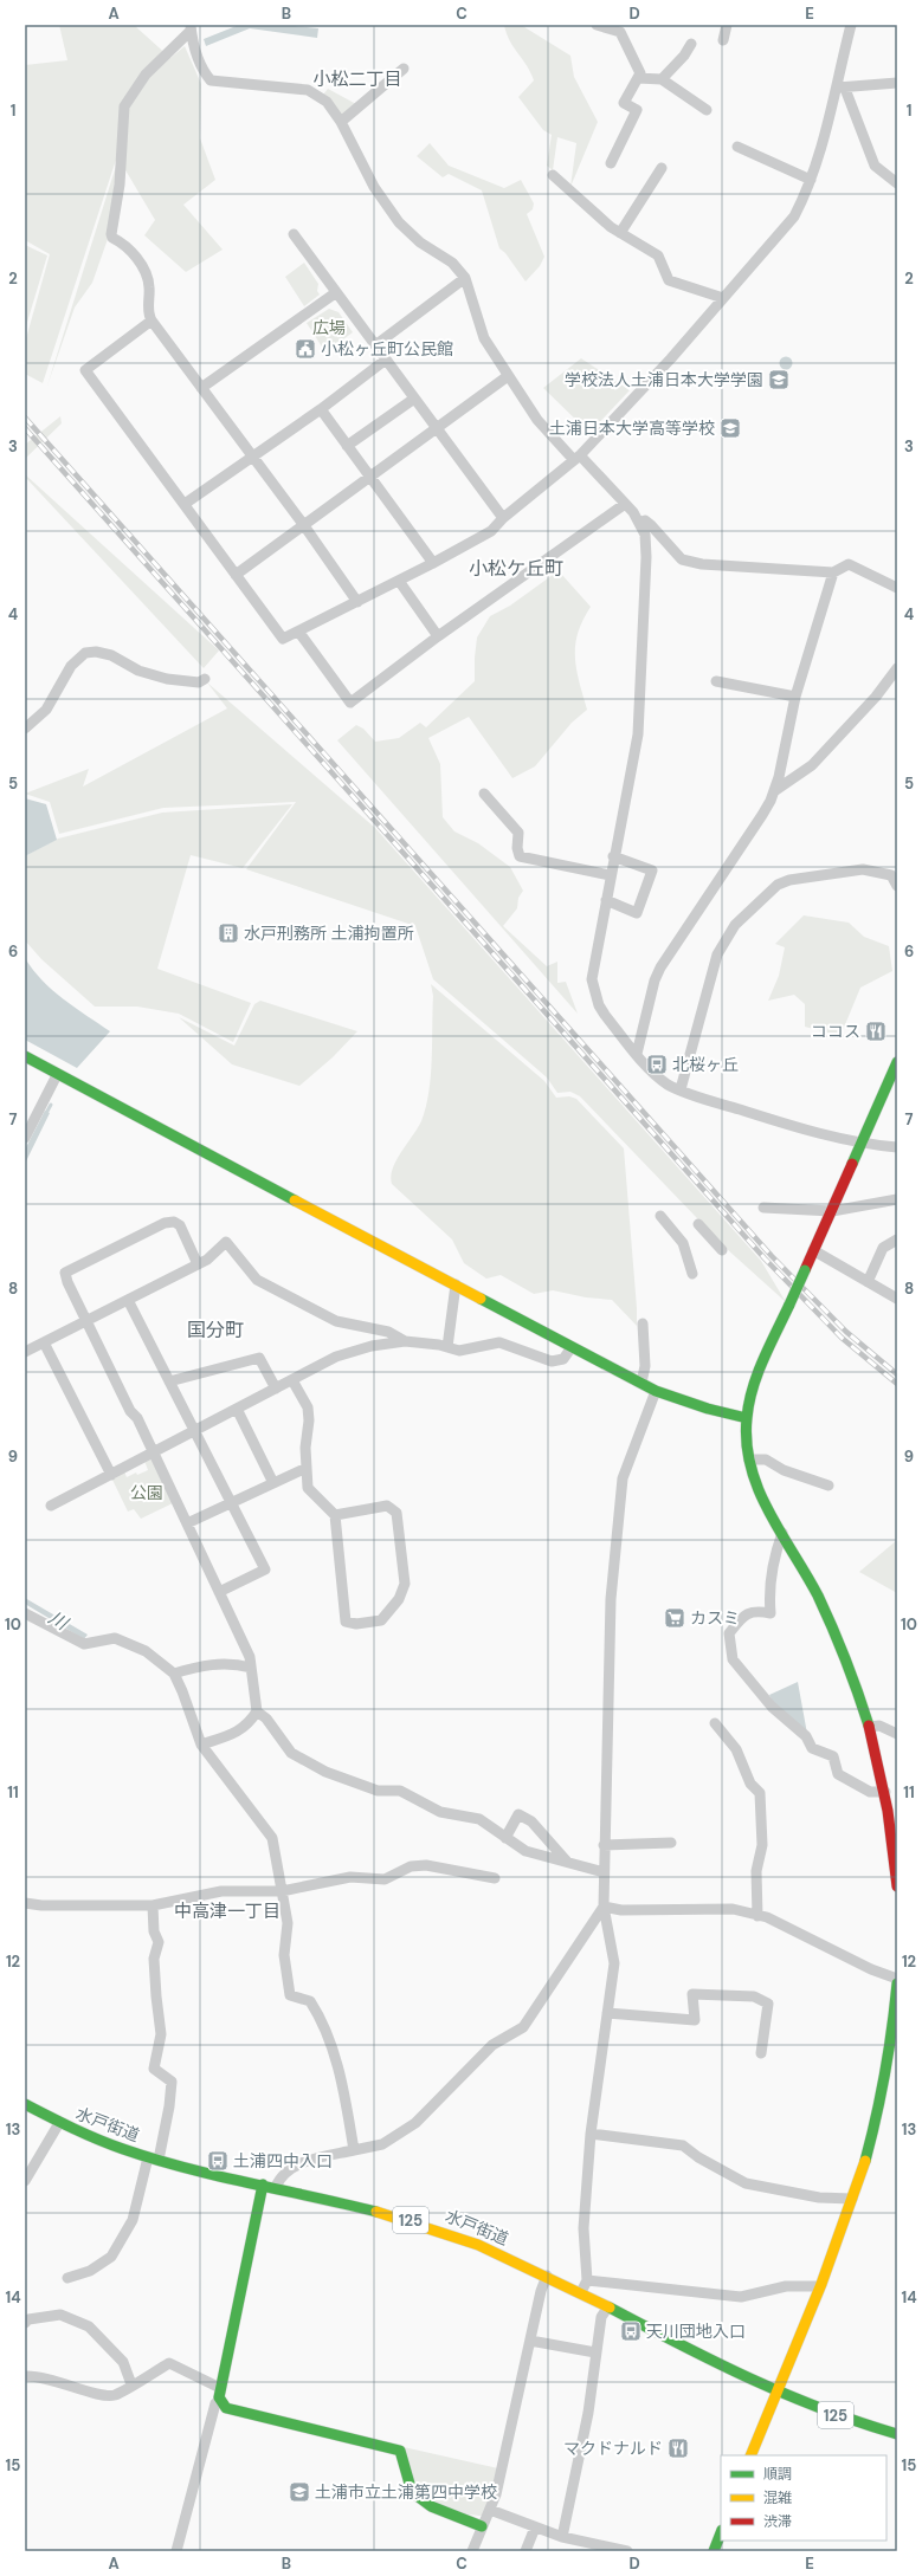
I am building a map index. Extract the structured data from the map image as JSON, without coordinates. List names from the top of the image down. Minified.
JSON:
{"streets":{"main road":["水戸街道","125"]},"districts":["小松二丁目","小松ケ丘町","国分町","中高津一丁目"],"water":["川"],"parks":["広場","公園"],"places":{"public building":["小松ヶ丘町公民館"],"school or university":["学校法人土浦日本大学学園","土浦日本大学高等学校","土浦市立土浦第四中学校"],"building":["水戸刑務所 土浦拘置所"],"restaurant":["ココス","マクドナルド"],"bus stop":["北桜ヶ丘","土浦四中入口","天川団地入口"],"supermarket":["カスミ"]},"legend":["順調","混雑","渋滞"],"grid":{"columns":["A","B","C","D","E"],"rows":["1","2","3","4","5","6","7","8","9","10","11","12","13","14","15"]}}
